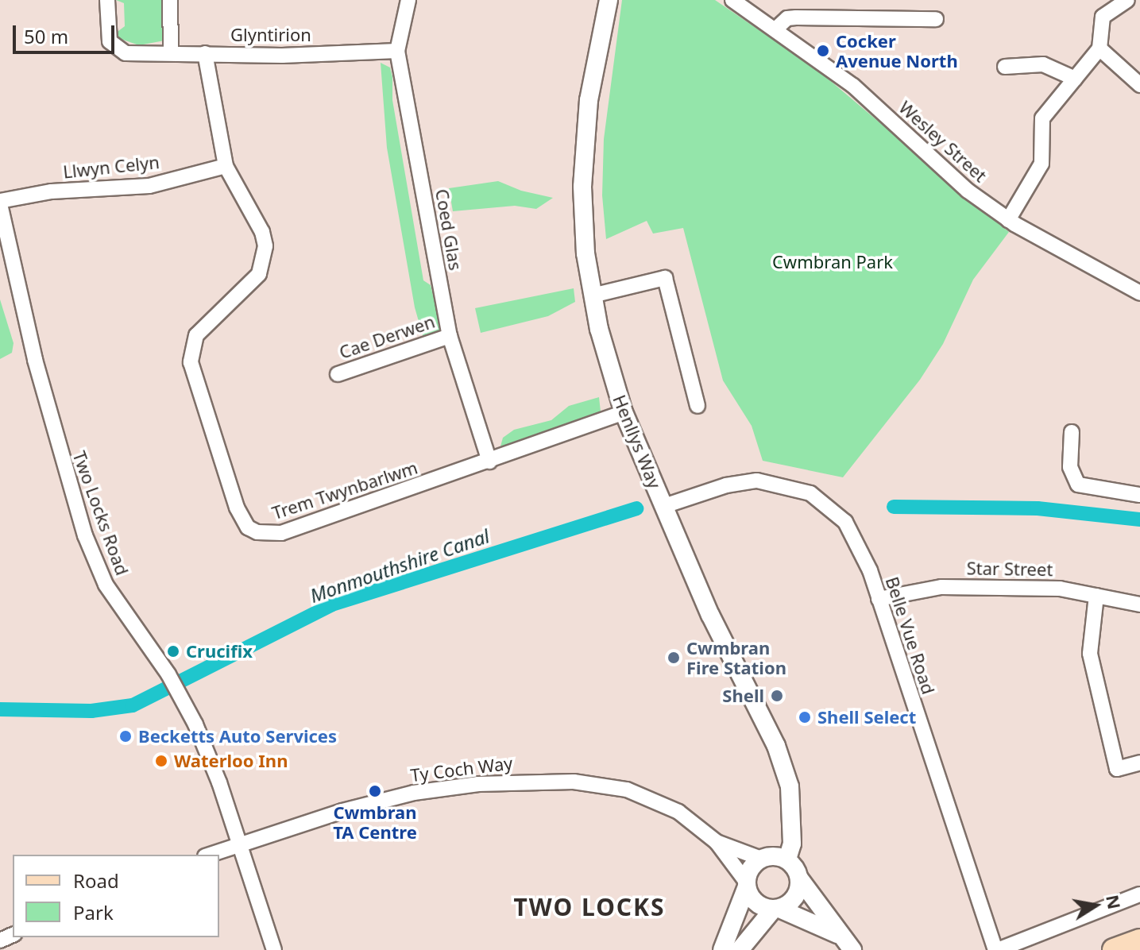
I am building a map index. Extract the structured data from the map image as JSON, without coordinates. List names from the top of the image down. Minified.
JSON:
{"streets":{"street":["Glyntirion","Wesley Street","Llwyn Celyn","Coed Glas","Cae Derwen","Henllys Way","Trem Twynbarlwm","Two Locks Road","Star Street","Belle Vue Road","Ty Coch Way"]},"crossings":[["Glyntirion","Coed Glas"],["Glyntirion","Trem Twynbarlwm"],["Llwyn Celyn","Trem Twynbarlwm"],["Llwyn Celyn","Two Locks Road"],["Coed Glas","Cae Derwen"],["Coed Glas","Trem Twynbarlwm"],["Henllys Way","Trem Twynbarlwm"],["Henllys Way","Belle Vue Road"],["Henllys Way","Ty Coch Way"],["Two Locks Road","Ty Coch Way"],["Star Street","Belle Vue Road"]],"districts":["TWO LOCKS"],"water":["Monmouthshire Canal"],"parks":["Cwmbran Park"],"places":["Cocker Avenue North","Crucifix","Cwmbran Fire Station","Shell","Shell Select","Becketts Auto Services","Waterloo Inn","Cwmbran TA Centre"],"legend":["Road","Park"],"scale_bar":"50 m","north":"right"}
